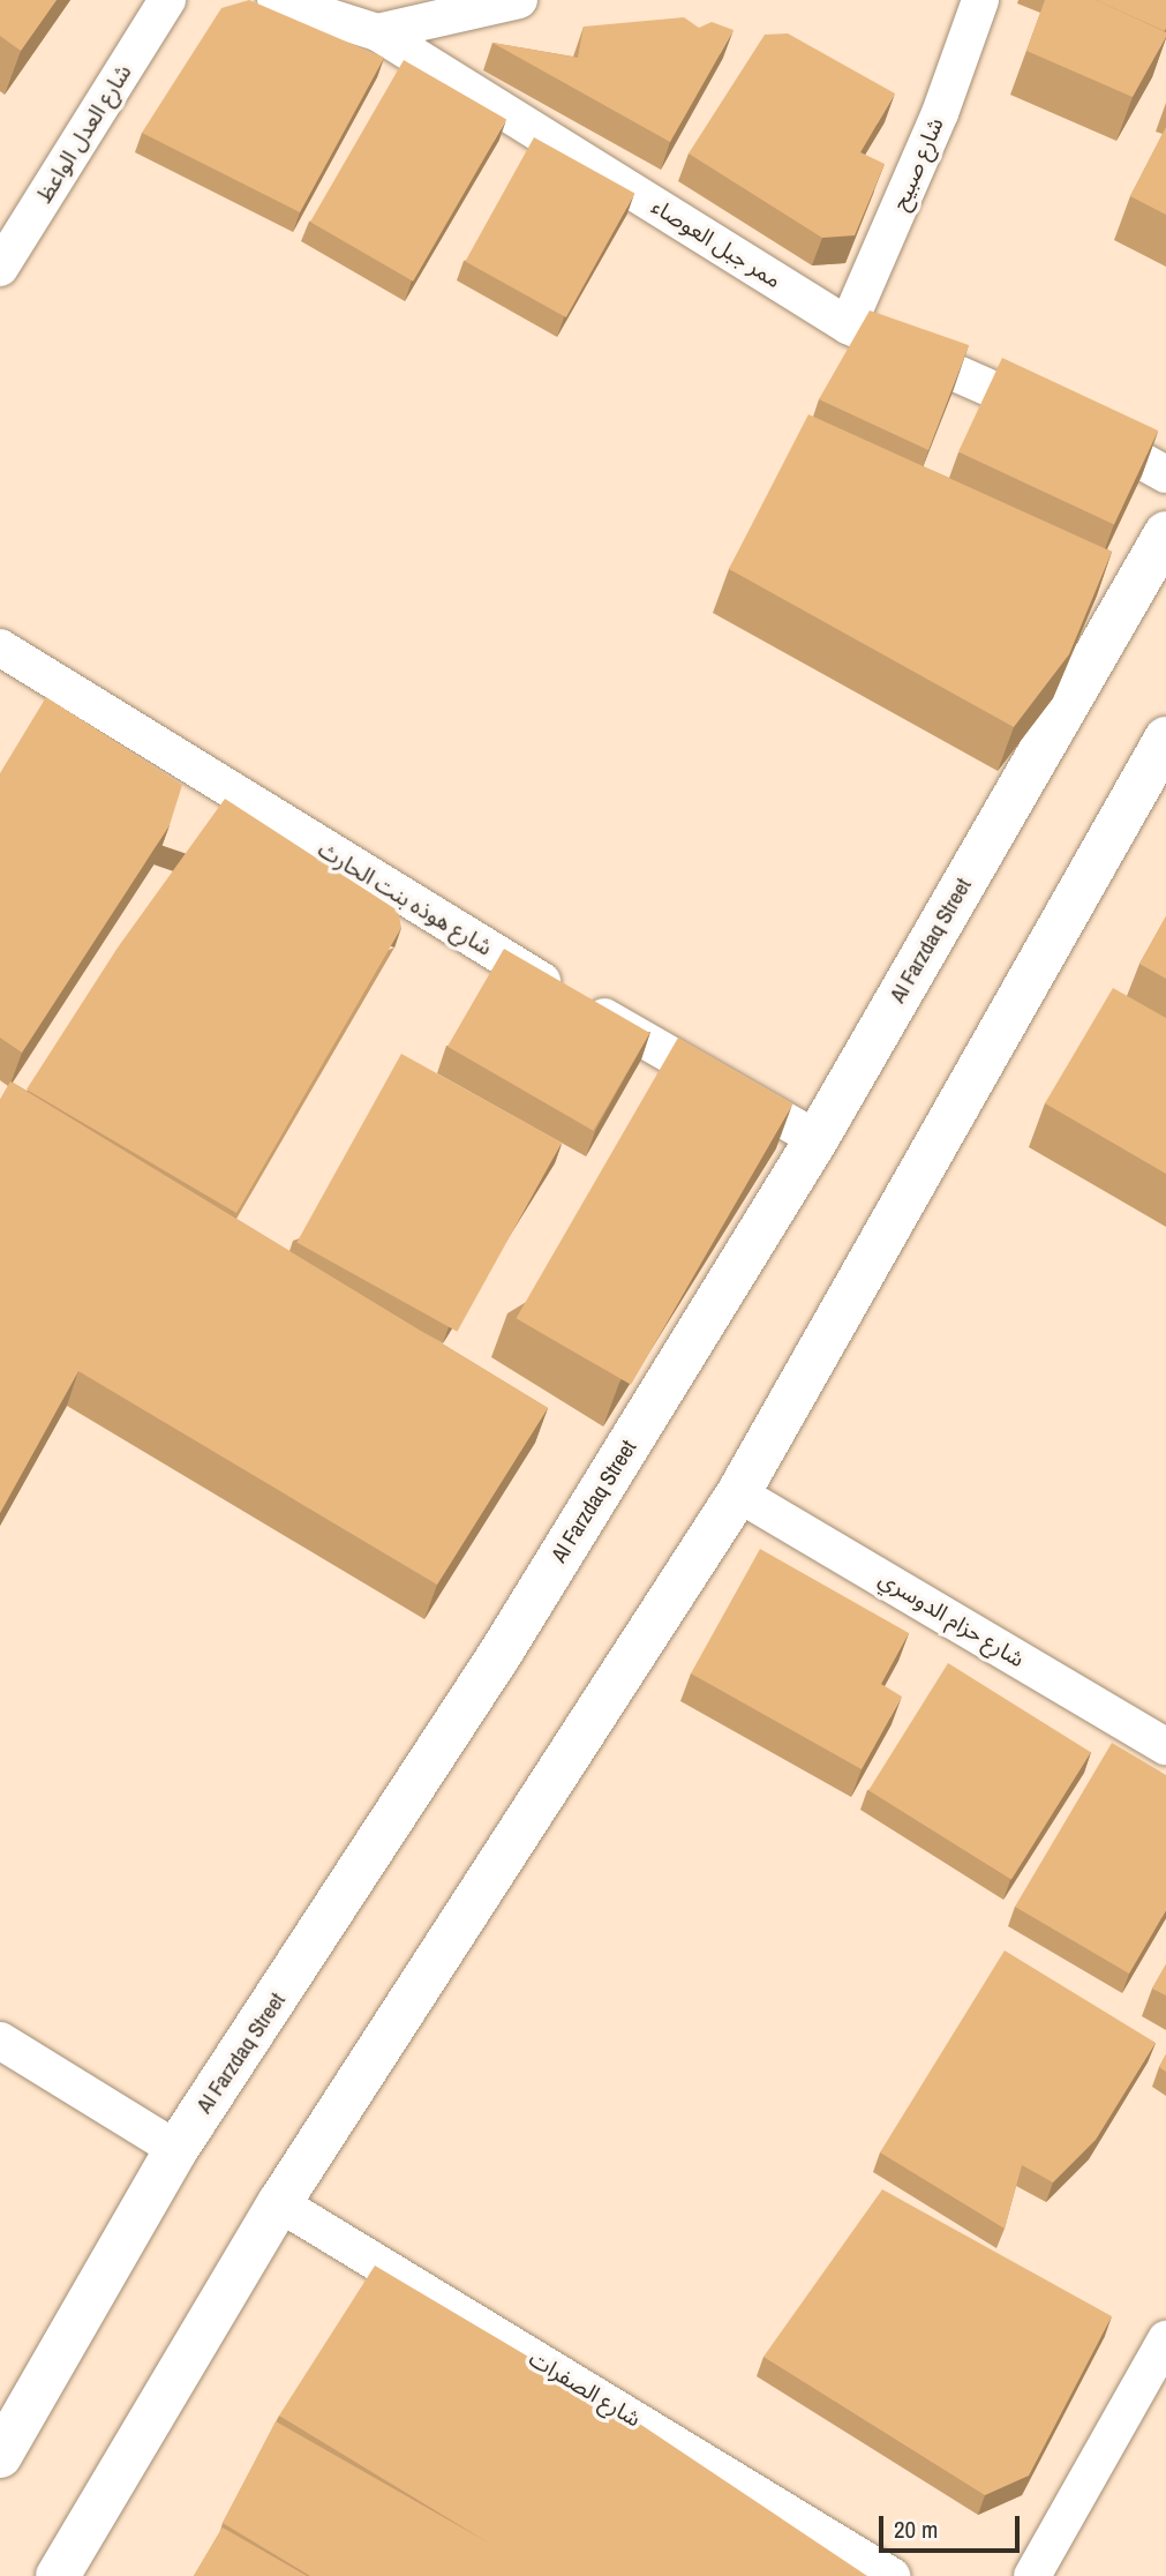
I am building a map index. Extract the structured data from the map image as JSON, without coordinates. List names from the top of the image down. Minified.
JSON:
{"streets":{"street":["شارع العدل الواعظ","شارع صبيح","ممر جبل العوصاء","شارع هوذه بنت الحارث","Al Farzdaq Street","شارع حزام الدوسري","شارع الصفرات"]},"crossings":[["شارع صبيح","ممر جبل العوصاء"],["شارع هوذه بنت الحارث","Al Farzdaq Street"]],"scale_bar":"20 m"}
